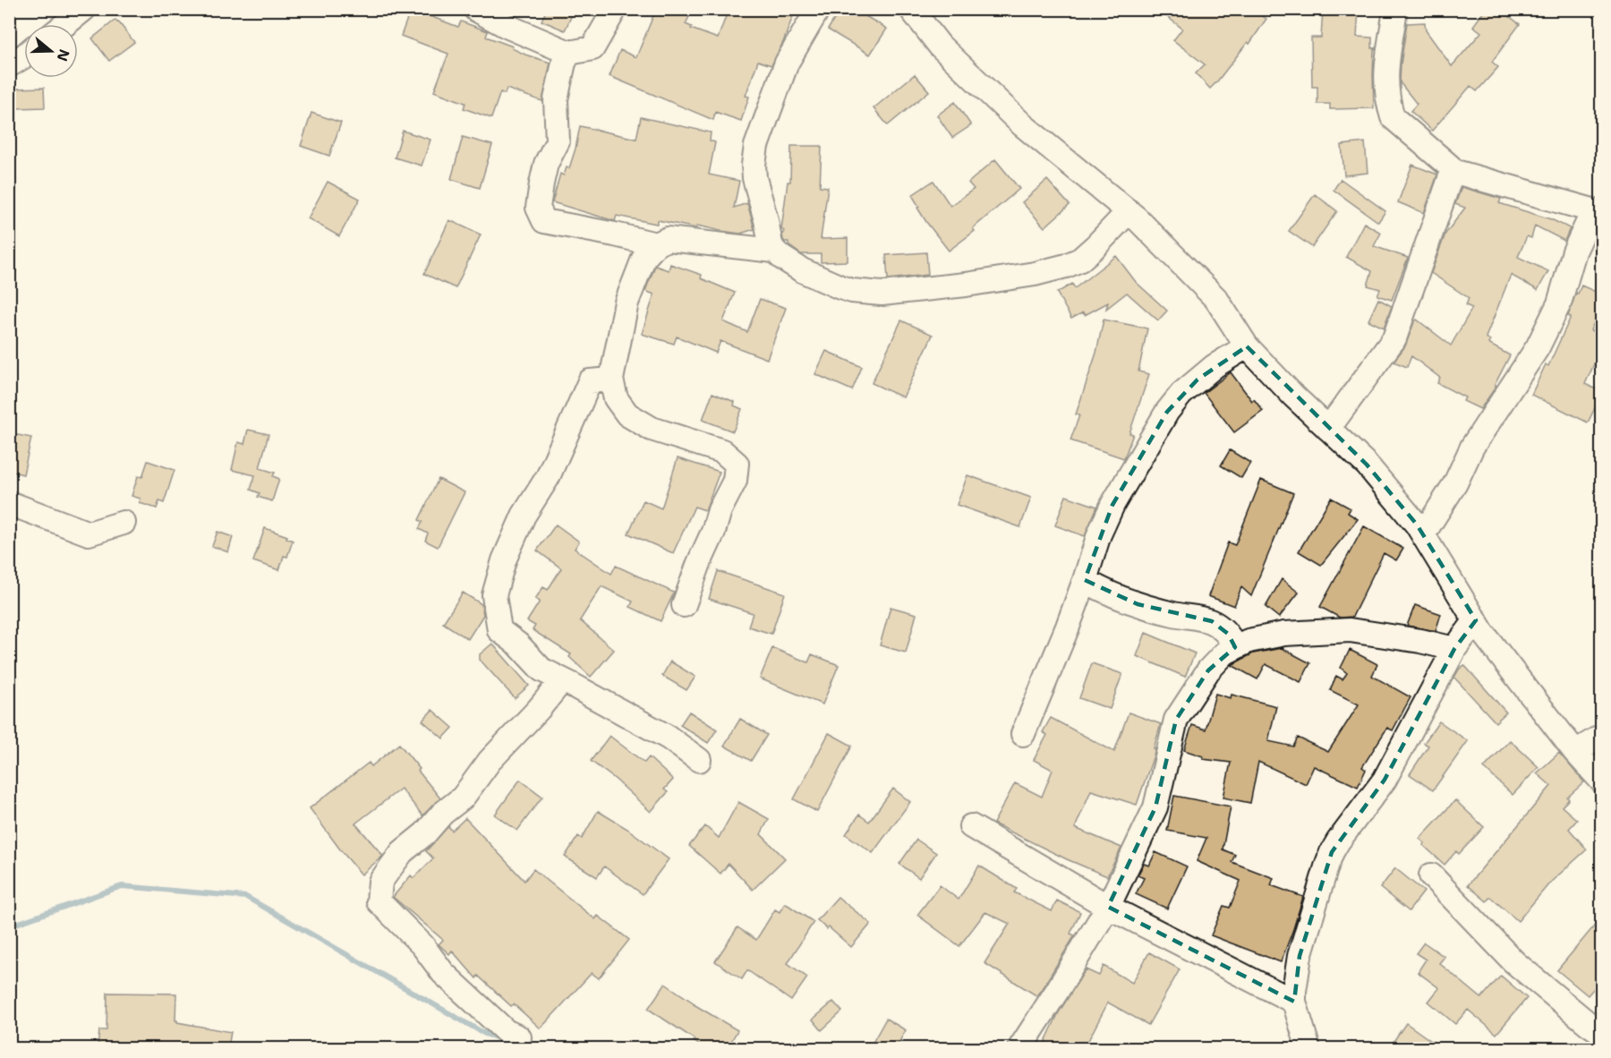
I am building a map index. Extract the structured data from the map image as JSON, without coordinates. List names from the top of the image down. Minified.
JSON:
{"north":"right"}
